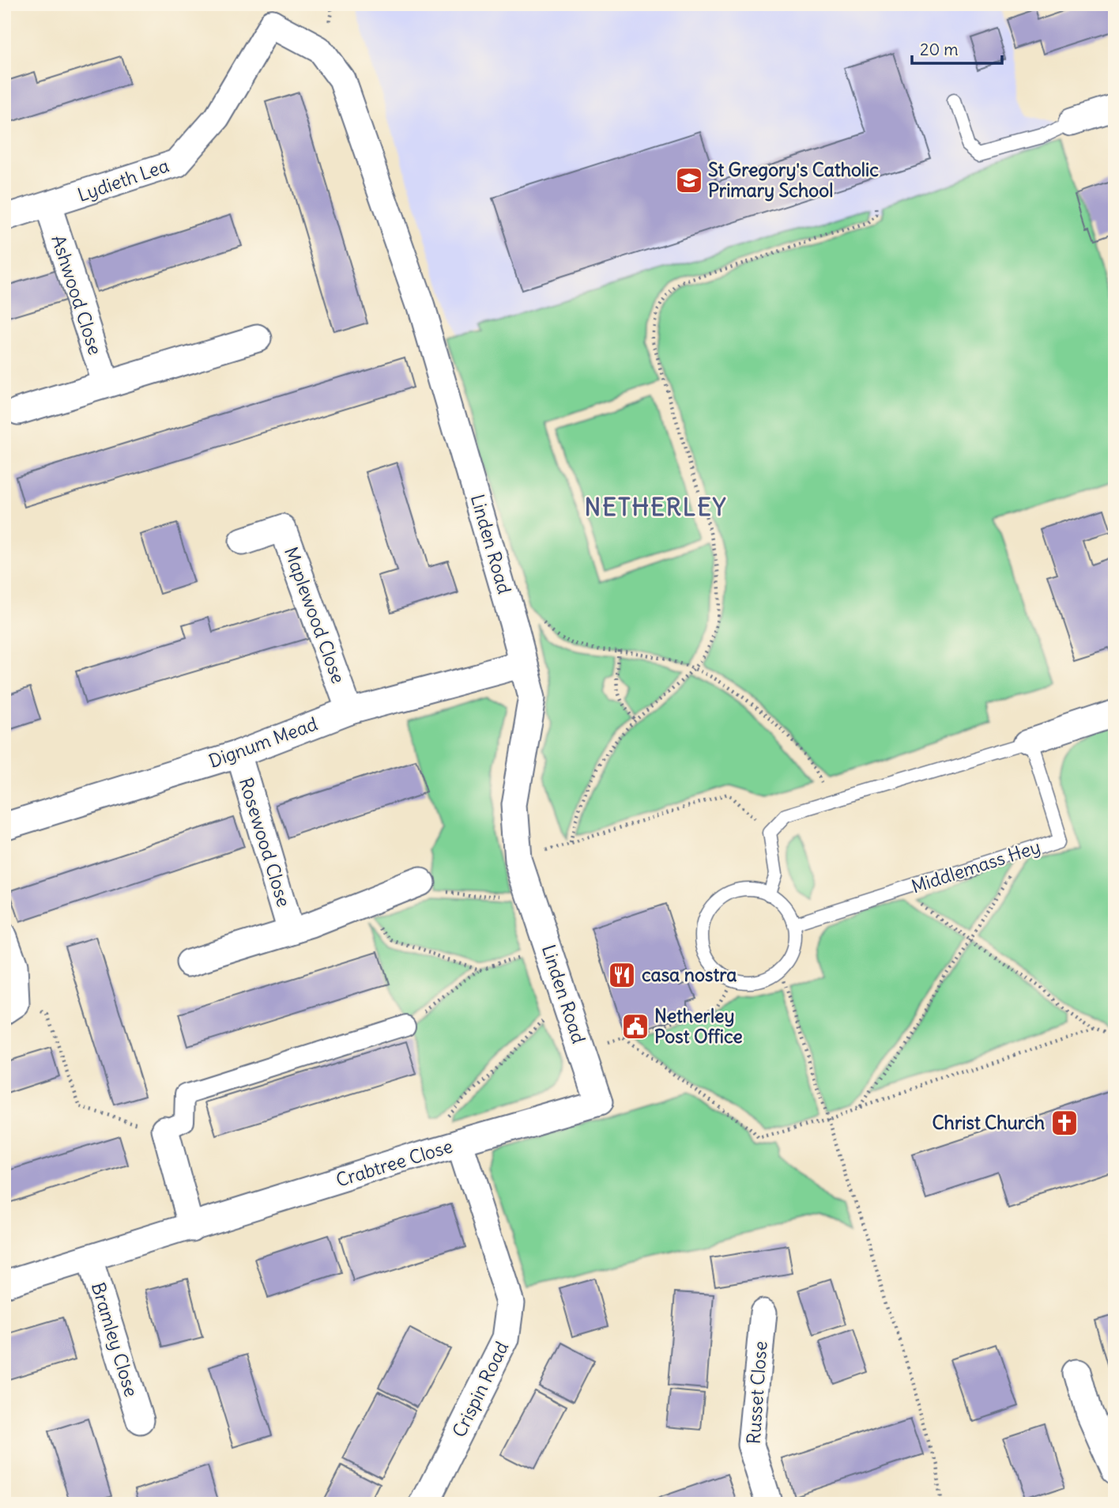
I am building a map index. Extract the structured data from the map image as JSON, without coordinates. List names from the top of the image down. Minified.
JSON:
{"streets":{"street":["Lydieth Lea","Ashwood Close","Linden Road","Maplewood Close","Dignum Mead","Rosewood Close","Crabtree Close","Bramley Close","Crispin Road","Russet Close"],"lane":["Middlemass Hey"]},"crossings":[["Lydieth Lea","Ashwood Close"],["Lydieth Lea","Linden Road"],["Linden Road","Dignum Mead"],["Linden Road","Crabtree Close"],["Maplewood Close","Dignum Mead"],["Dignum Mead","Rosewood Close"],["Crabtree Close","Bramley Close"],["Crabtree Close","Crispin Road"]],"districts":["NETHERLEY"],"places":{"school or university":["St Gregory's Catholic Primary School"],"restaurant":["casa nostra"],"public building":["Netherley Post Office"],"church":["Christ Church"]},"scale_bar":"20 m"}
